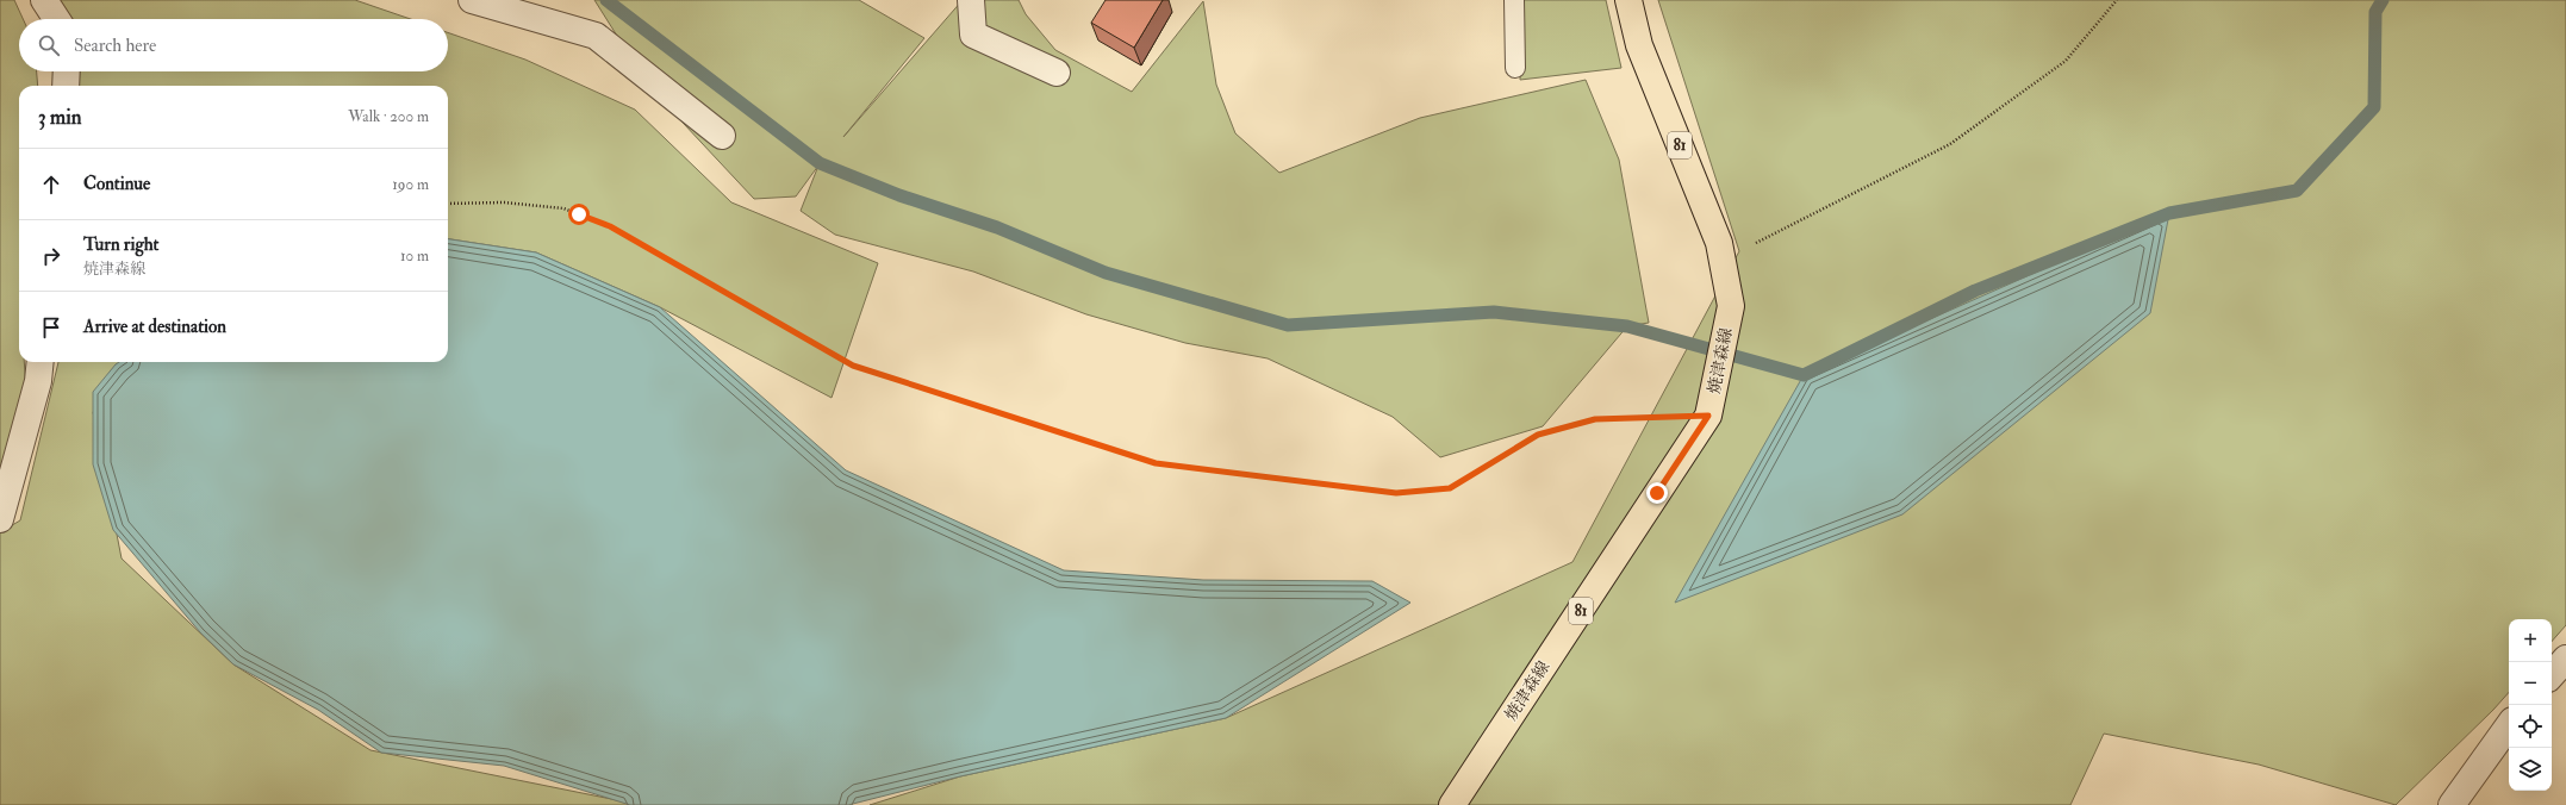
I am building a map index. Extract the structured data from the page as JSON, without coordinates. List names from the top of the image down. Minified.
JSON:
{"streets":{"main road":["81","焼津森線"]},"page":{"search":"Search here","heading":["3 min","Walk · 200 m"],"list":[["Continue","190 m"],["Turn right","焼津森線","10 m"],"Arrive at destination"],"map_buttons":["+","−"]}}
